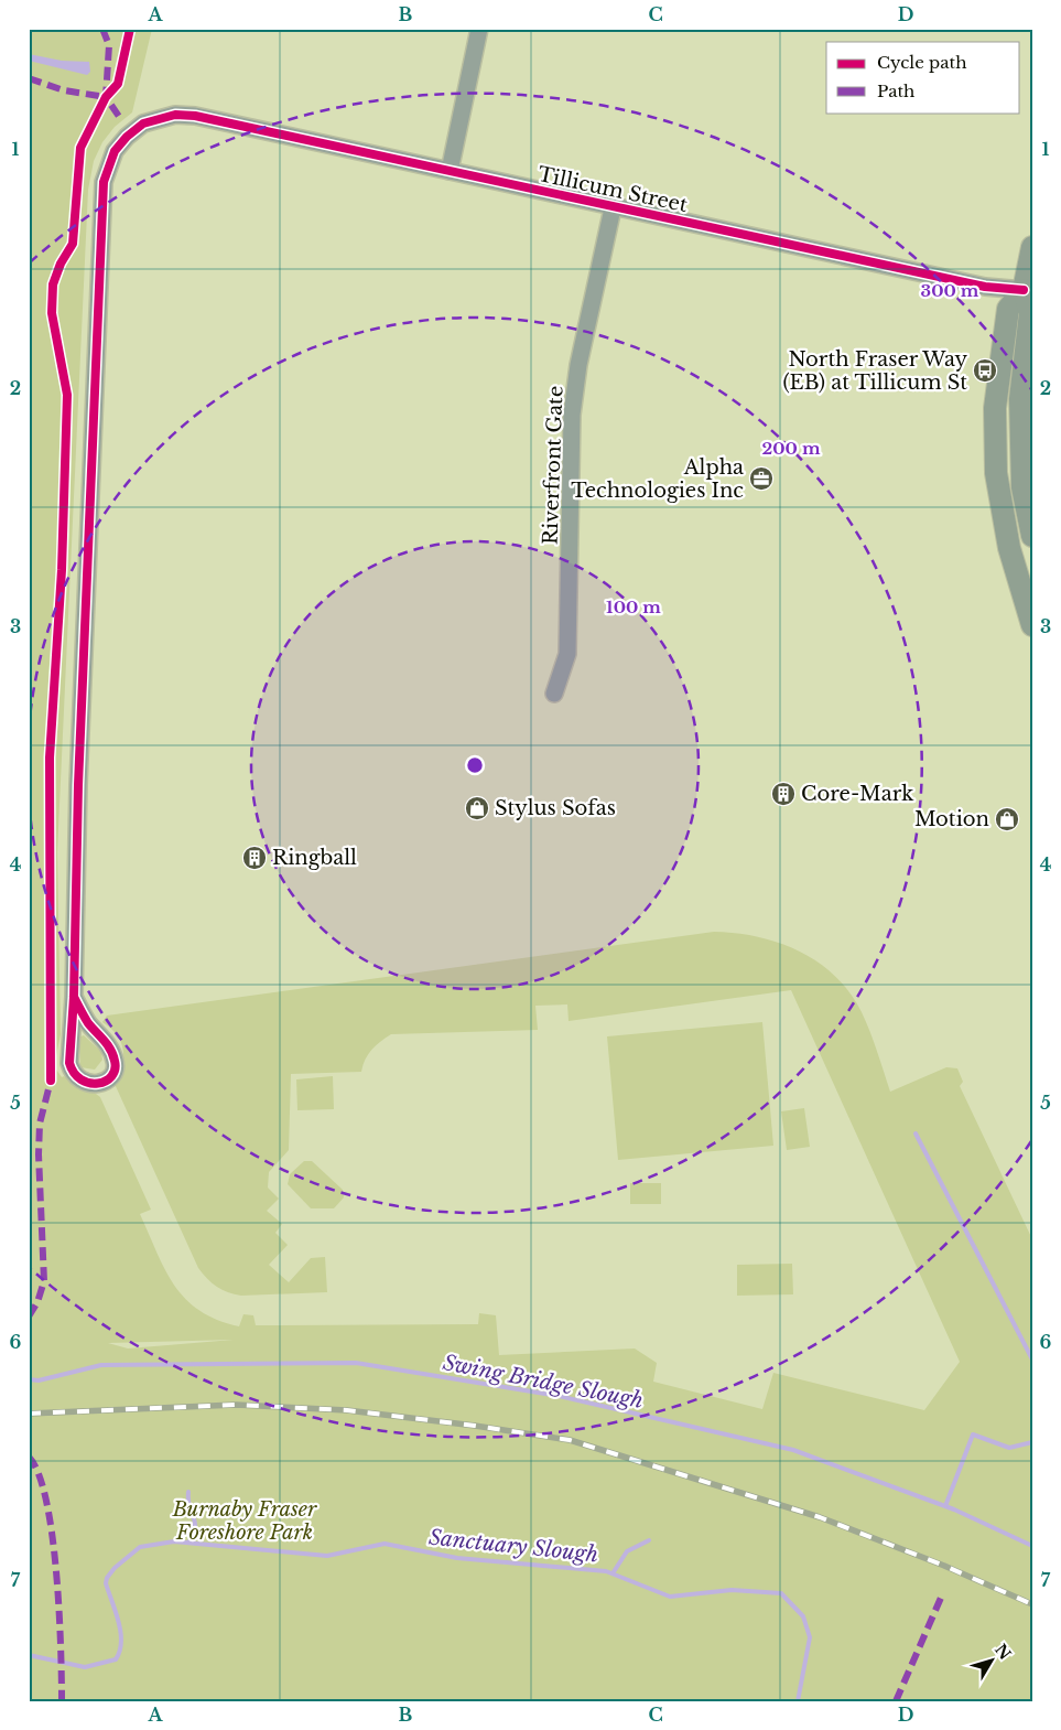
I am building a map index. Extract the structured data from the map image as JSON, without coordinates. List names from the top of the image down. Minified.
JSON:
{"streets":{"street":["Tillicum Street","Riverfront Gate"]},"crossings":[["Tillicum Street","Riverfront Gate"]],"water":["Swing Bridge Slough","Sanctuary Slough"],"parks":["Burnaby Fraser Foreshore Park"],"places":{"bus stop":["North Fraser Way (EB) at Tillicum St"],"office":["Alpha Technologies Inc"],"building":["Core-Mark","Ringball"],"shop":["Stylus Sofas","Motion"]},"legend":["Cycle path","Path"],"north":"top right","grid":{"columns":["A","B","C","D"],"rows":["1","2","3","4","5","6","7"]},"rings":["300 m","200 m","100 m"]}
